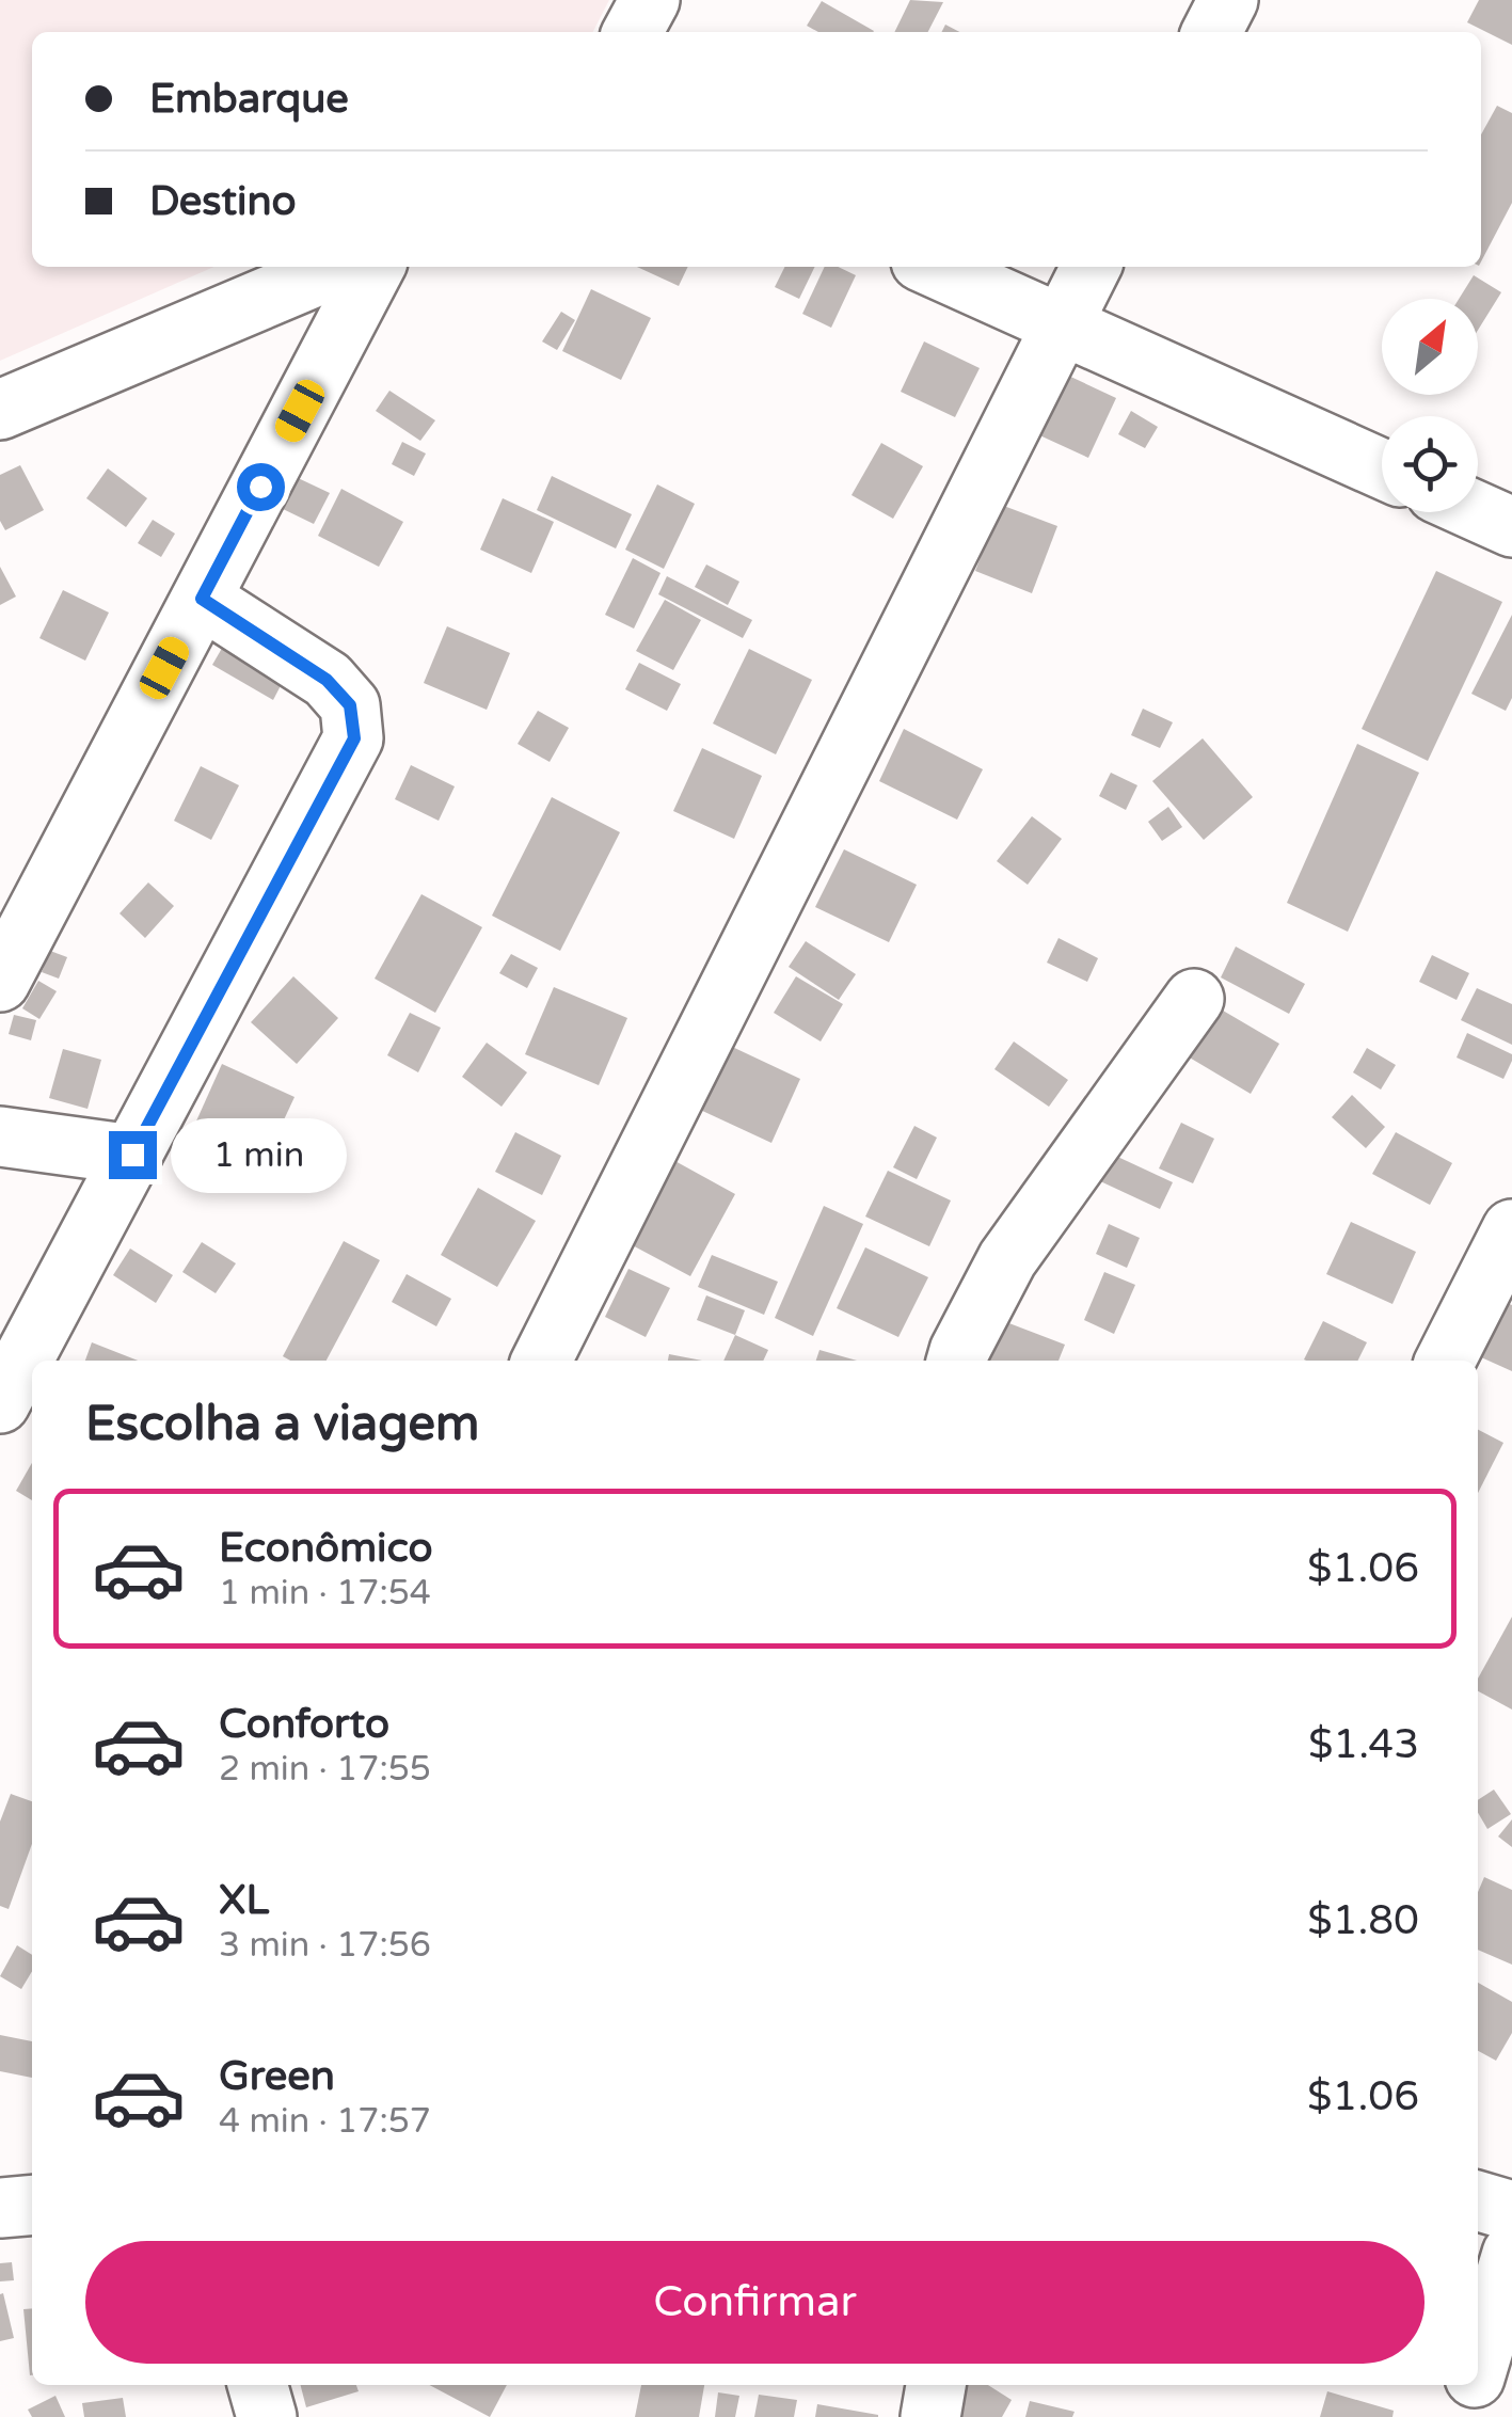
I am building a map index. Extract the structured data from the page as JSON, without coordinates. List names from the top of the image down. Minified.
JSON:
{"north":"top right","page":{"banner":["Embarque","Destino"],"bubble":"1 min","heading":"Escolha a viagem","list":[{"name":"Econômico","note":"1 min · 17:54","value":"$1.06"},{"name":"Conforto","note":"2 min · 17:55","value":"$1.43"},{"name":"XL","note":"3 min · 17:56","value":"$1.80"},{"name":"Green","note":"4 min · 17:57","value":"$1.06"}],"buttons":"Confirmar"}}
